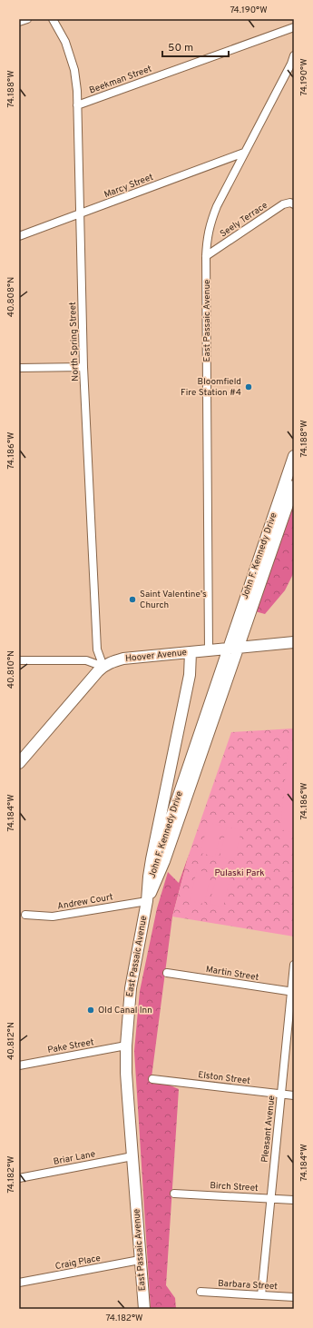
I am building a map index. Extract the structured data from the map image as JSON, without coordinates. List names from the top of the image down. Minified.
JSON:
{"streets":{"main road":["East Passaic Avenue","John F. Kennedy Drive","Hoover Avenue"],"street":["Beekman Street","Marcy Street","Seely Terrace","North Spring Street","Andrew Court","Martin Street","Pake Street","Elston Street","Pleasant Avenue","Briar Lane","Birch Street","Craig Place","Barbara Street"]},"crossings":[["Beekman Street","North Spring Street"],["Marcy Street","East Passaic Avenue"],["Marcy Street","North Spring Street"],["Seely Terrace","East Passaic Avenue"],["East Passaic Avenue","John F. Kennedy Drive"],["East Passaic Avenue","Hoover Avenue"],["East Passaic Avenue","Andrew Court"],["East Passaic Avenue","Pake Street"],["East Passaic Avenue","Briar Lane"],["East Passaic Avenue","Craig Place"],["North Spring Street","Hoover Avenue"],["John F. Kennedy Drive","Hoover Avenue"],["John F. Kennedy Drive","Andrew Court"],["Martin Street","Pleasant Avenue"],["Elston Street","Pleasant Avenue"],["Pleasant Avenue","Birch Street"],["Pleasant Avenue","Barbara Street"]],"parks":["Pulaski Park"],"places":["Bloomfield Fire Station #4","Saint Valentine's Church","Old Canal Inn"],"scale_bar":"50 m","coordinates":["74.190°W","74.188°W","40.808°N","74.186°W","40.810°N","74.184°W","40.812°N","74.182°W"]}
